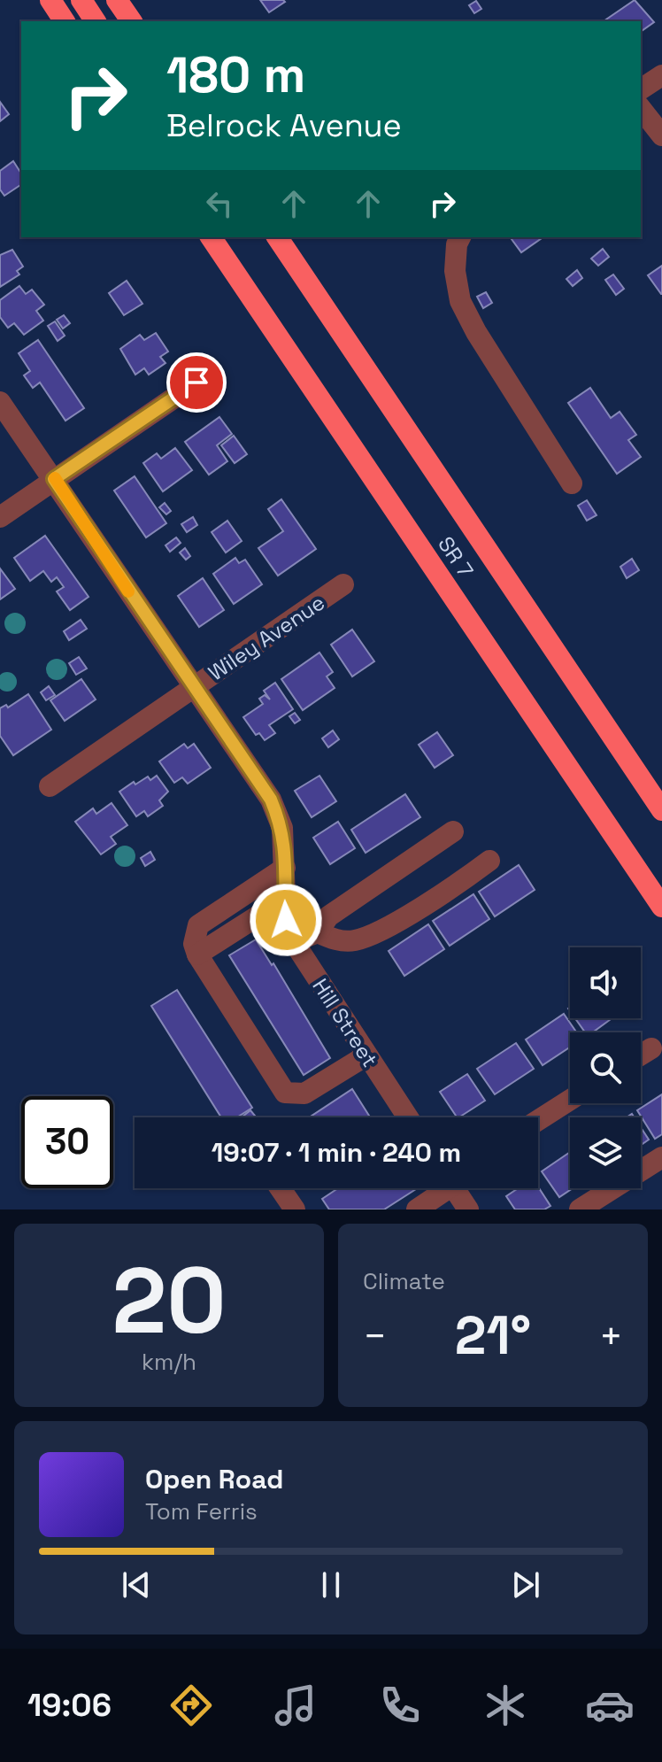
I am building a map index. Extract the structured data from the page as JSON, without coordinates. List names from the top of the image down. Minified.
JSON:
{"streets":{"highway":["SR 7"],"street":["Wiley Avenue","Hill Street"]},"crossings":[["Wiley Avenue","Hill Street"]],"page":{"turn":["180 m","Belrock Avenue"],"limit":"30","trip":"19:07 · 1 min · 240 m","tile":[["20","km/h"],"Climate"],"heat":["−","21°","+"],"song":["Open Road","Tom Ferris"],"tabs":"19:06"}}
